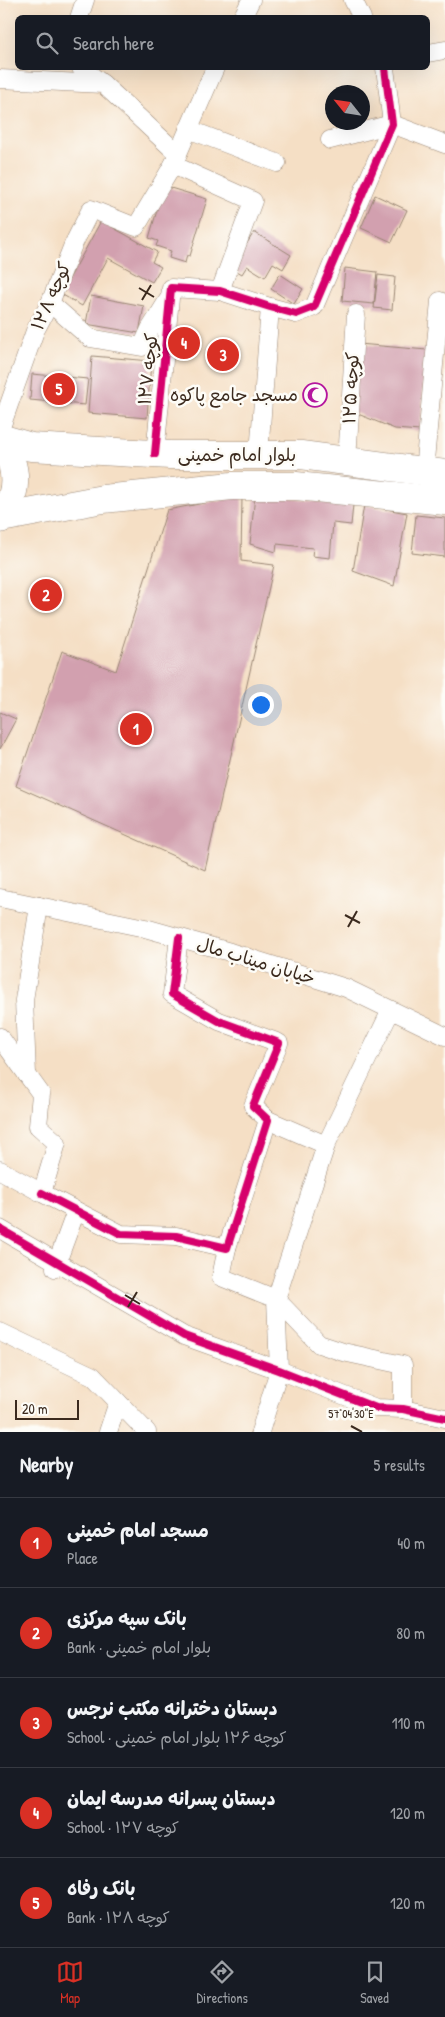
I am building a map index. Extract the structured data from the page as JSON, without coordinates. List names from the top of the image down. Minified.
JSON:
{"streets":{"main road":["بلوار امام خمینی"],"street":["کوچه ۱۲۸","کوچه ۱۲۷","کوچه ۱۲۵","خیابان میناب مال"]},"crossings":[["کوچه ۱۲۷","بلوار امام خمینی"],["کوچه ۱۲۵","بلوار امام خمینی"]],"places":{"mosque":["مسجد جامع پاکوه"]},"scale_bar":"20 m","north":"top left","page":{"search":"Search here","pins":["4","3","5","2","1"],"scale":"20 m","heading":["Nearby","5 results"],"list":[{"mark":"1","name":"مسجد امام خمینی","note":"Place","value":"40 m"},{"mark":"2","name":"بانک سپه مرکزی","note":"Bank · بلوار امام خمینی","value":"80 m"},{"mark":"3","name":"دبستان دخترانه مکتب نرجس","note":"School · کوچه ۱۲۶ بلوار امام خمینی","value":"110 m"},{"mark":"4","name":"دبستان پسرانه مدرسه ایمان","note":"School · کوچه ۱۲۷","value":"120 m"},{"mark":"5","name":"بانک رفاه","note":"Bank · کوچه ۱۲۸","value":"120 m"}],"nav":["Map","Directions","Saved"]},"coordinates":["57°04'30\"E"]}
